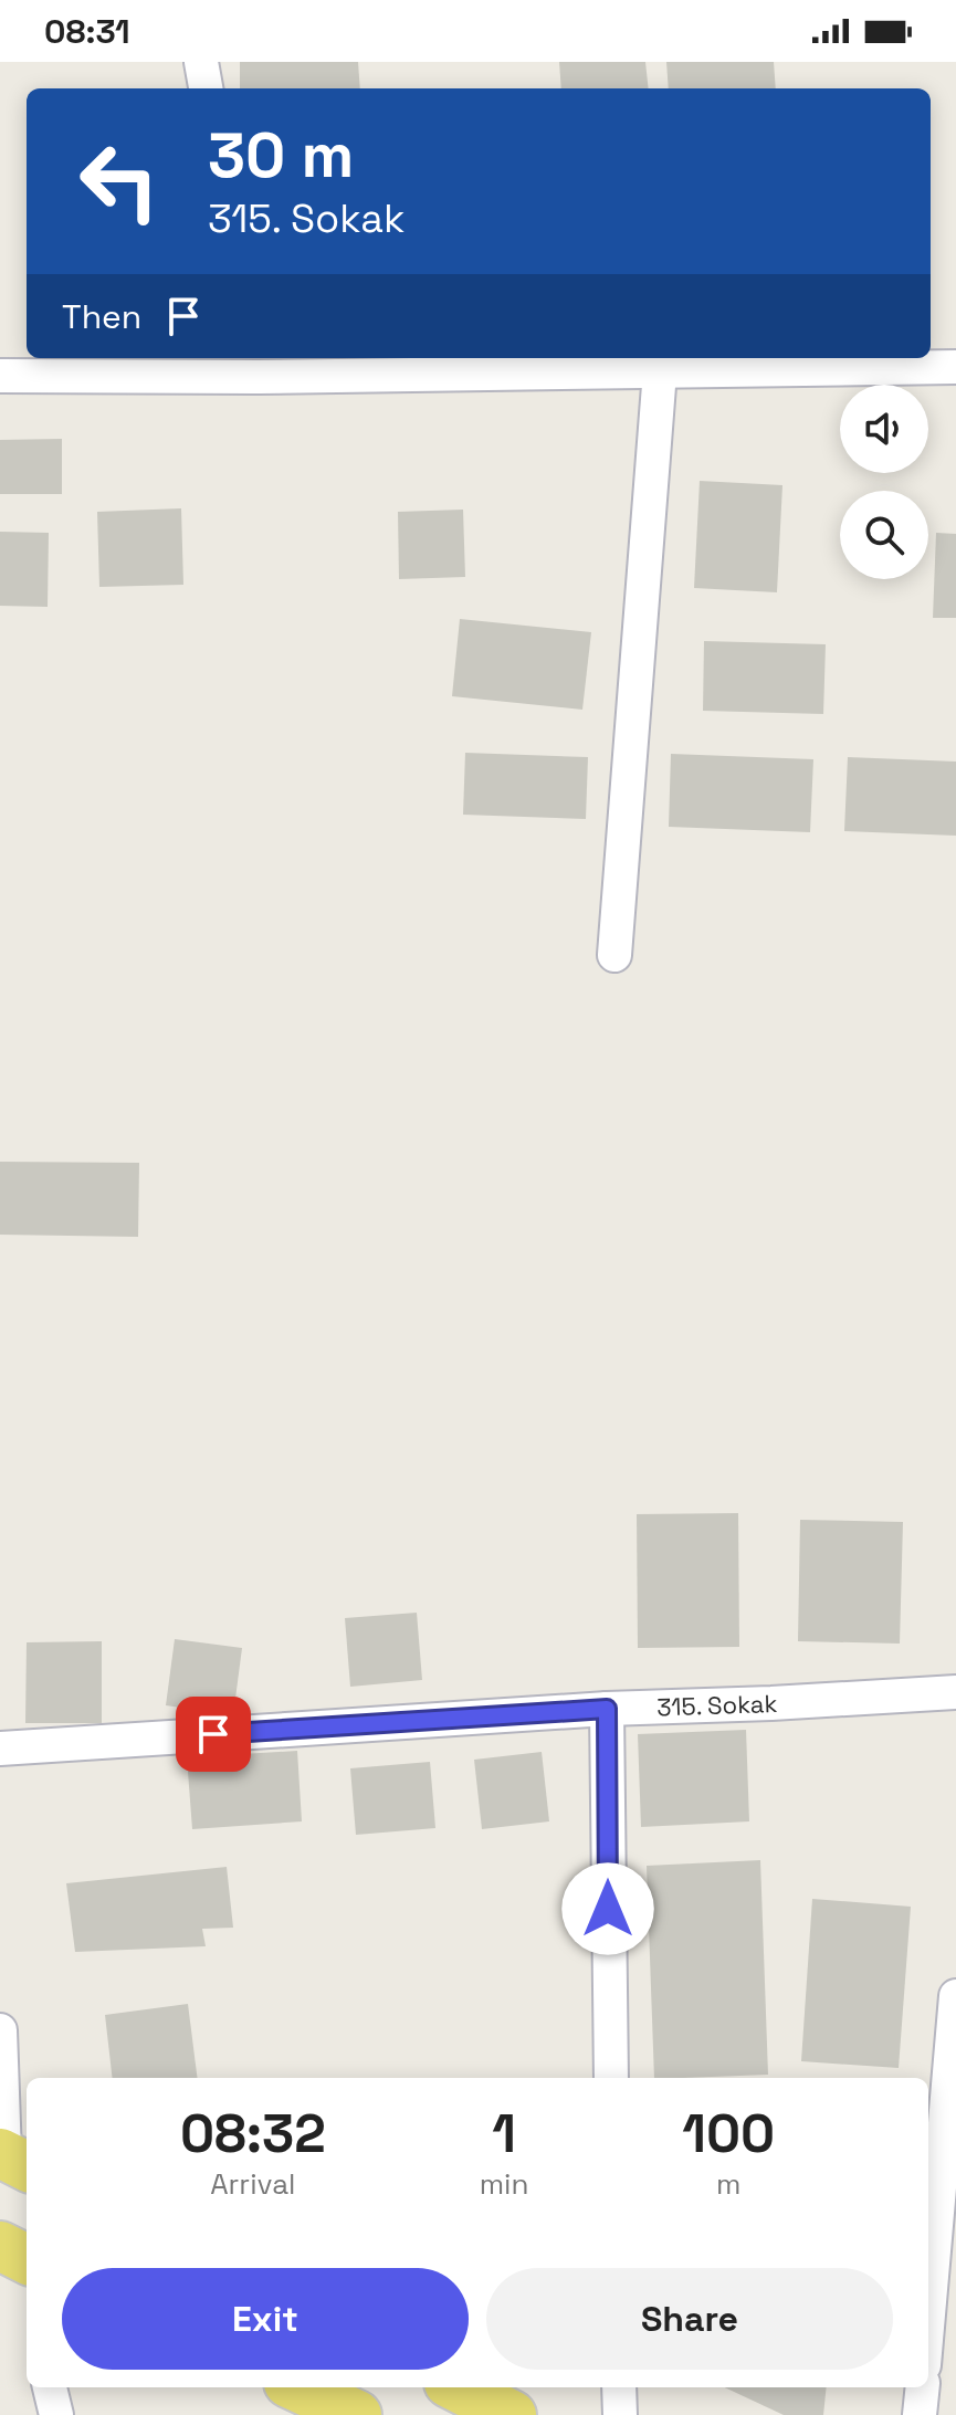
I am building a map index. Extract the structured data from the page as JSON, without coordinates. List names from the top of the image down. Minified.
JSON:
{"streets":{"street":["315. Sokak"]},"page":{"status":"08:31","turn":["30 m","315. Sokak"],"then":"Then","eta":["08:32","Arrival","1","min","100","m"],"buttons":["Exit","Share"]}}
